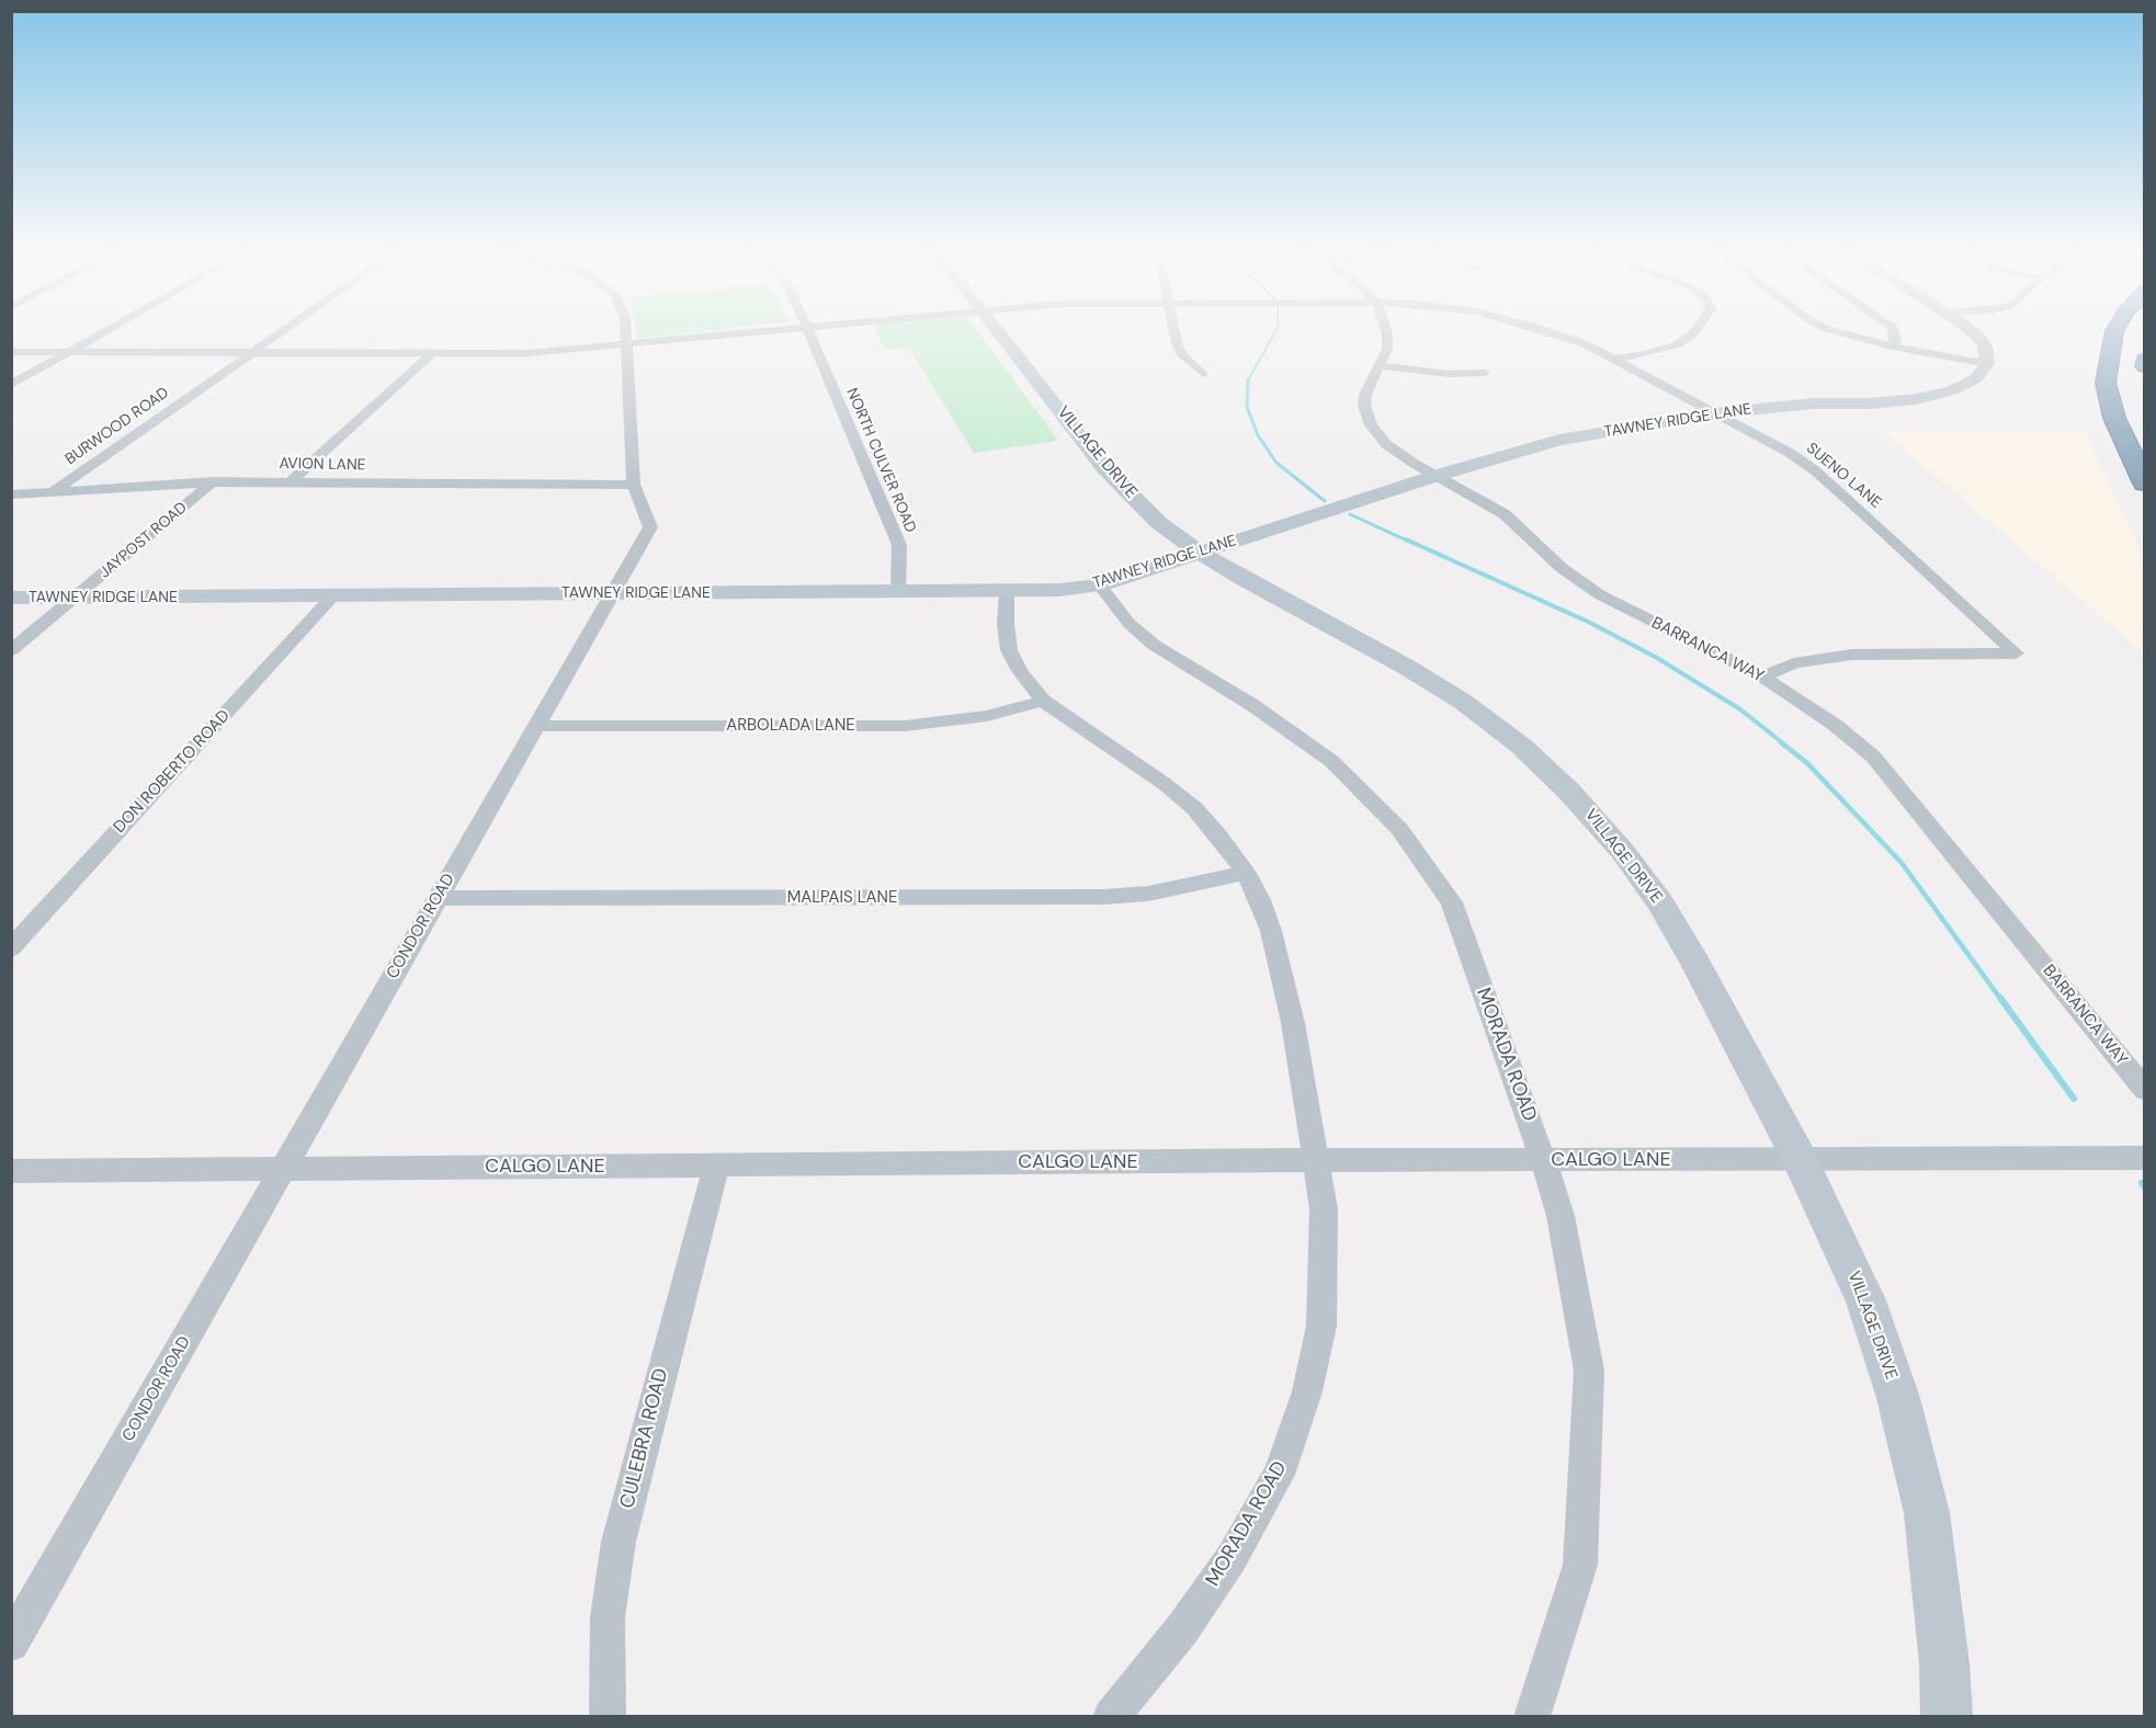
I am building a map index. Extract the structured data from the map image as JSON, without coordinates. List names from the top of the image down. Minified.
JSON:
{"streets":{"street":["TAWNEY RIDGE LANE","BURWOOD ROAD","VILLAGE DRIVE","NORTH CULVER ROAD","AVION LANE","SUENO LANE","JAYPOST ROAD","BARRANCA WAY","ARBOLADA LANE","DON ROBERTO ROAD","MALPAIS LANE","CONDOR ROAD","MORADA ROAD","CALGO LANE","CULEBRA ROAD"]},"crossings":[["TAWNEY RIDGE LANE","VILLAGE DRIVE"],["TAWNEY RIDGE LANE","NORTH CULVER ROAD"],["TAWNEY RIDGE LANE","SUENO LANE"],["TAWNEY RIDGE LANE","JAYPOST ROAD"],["TAWNEY RIDGE LANE","BARRANCA WAY"],["TAWNEY RIDGE LANE","DON ROBERTO ROAD"],["TAWNEY RIDGE LANE","CONDOR ROAD"],["TAWNEY RIDGE LANE","MORADA ROAD"],["BURWOOD ROAD","AVION LANE"],["BURWOOD ROAD","SUENO LANE"],["VILLAGE DRIVE","CALGO LANE"],["AVION LANE","JAYPOST ROAD"],["AVION LANE","CONDOR ROAD"],["SUENO LANE","BARRANCA WAY"],["SUENO LANE","CONDOR ROAD"],["ARBOLADA LANE","CONDOR ROAD"],["ARBOLADA LANE","MORADA ROAD"],["MALPAIS LANE","CONDOR ROAD"],["MALPAIS LANE","MORADA ROAD"],["CONDOR ROAD","CALGO LANE"],["MORADA ROAD","CALGO LANE"],["CALGO LANE","CULEBRA ROAD"]]}
